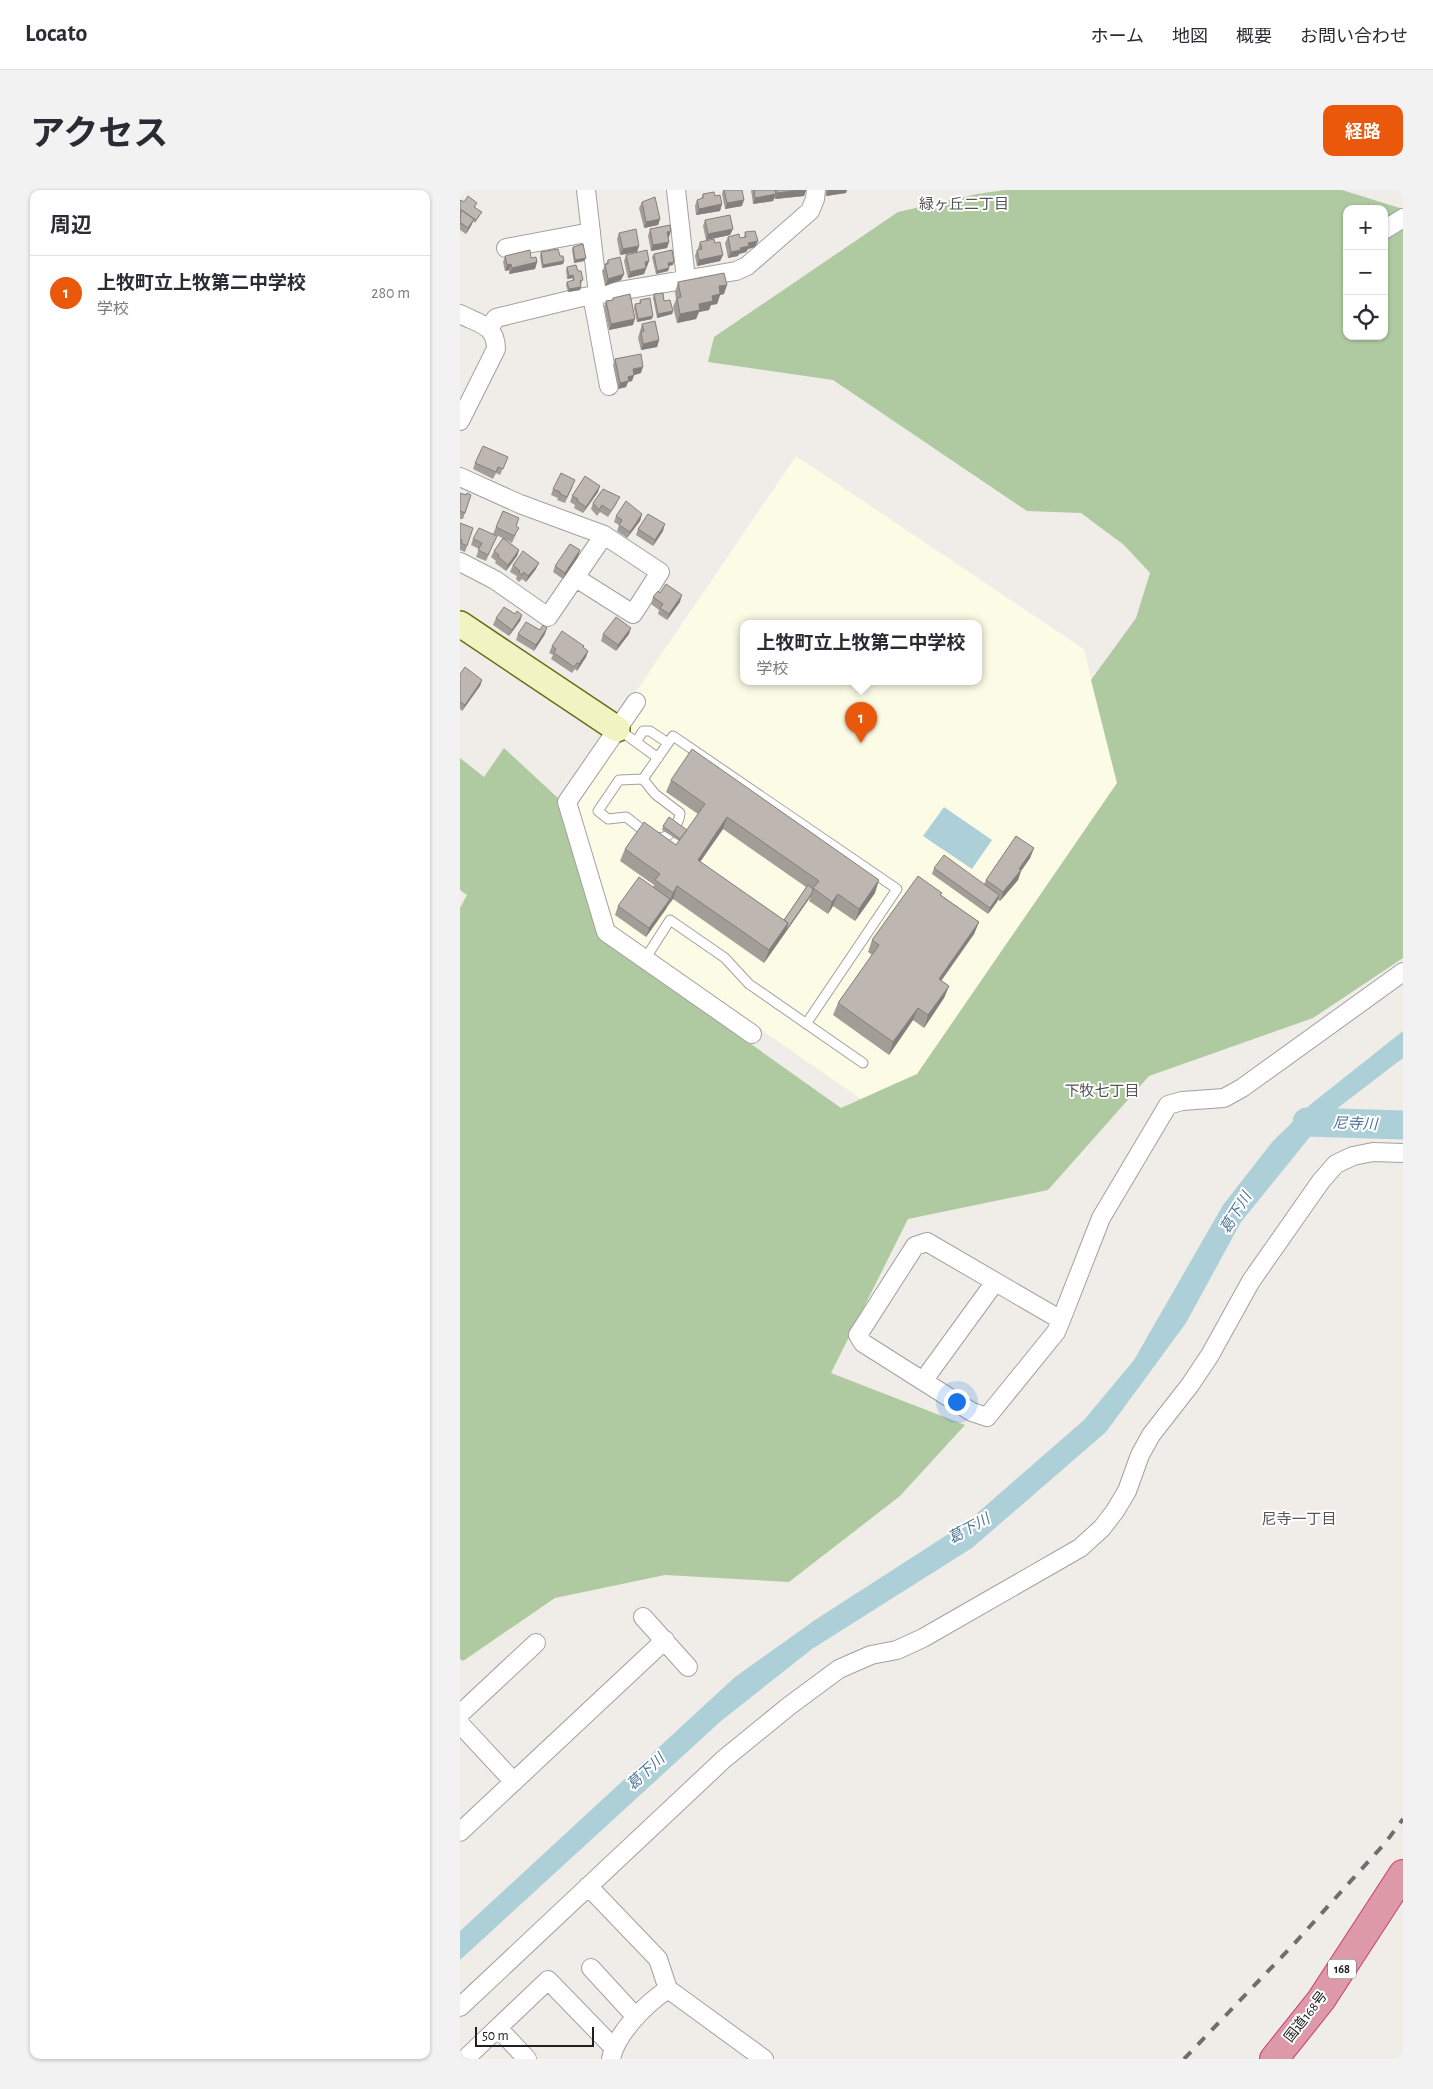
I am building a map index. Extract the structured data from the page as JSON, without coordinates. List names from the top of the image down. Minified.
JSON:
{"streets":{"highway":["168","国道168号"]},"districts":["緑ヶ丘二丁目","下牧七丁目","尼寺一丁目"],"water":["尼寺川","葛下川"],"scale_bar":"50 m","page":{"header":"Locato","nav":["ホーム","地図","概要","お問い合わせ"],"title":"アクセス","buttons":"経路","heading":"周辺","map_buttons":["+","−"],"list":[{"mark":"1","name":"上牧町立上牧第二中学校","note":"学校","value":"280 m"}],"popup":["上牧町立上牧第二中学校","学校"],"pins":"1","scale":"50 m"}}
